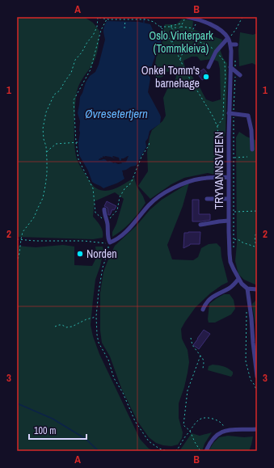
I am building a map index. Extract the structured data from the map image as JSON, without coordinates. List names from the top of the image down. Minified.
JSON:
{"streets":{"street":["TRYVANNSVEIEN"]},"water":["Øvresetertjern"],"parks":["Oslo Vinterpark (Tommkleiva)"],"places":["Onkel Tomm's barnehage","Norden"],"scale_bar":"100 m","grid":{"columns":["A","B"],"rows":["1","2","3"]}}
